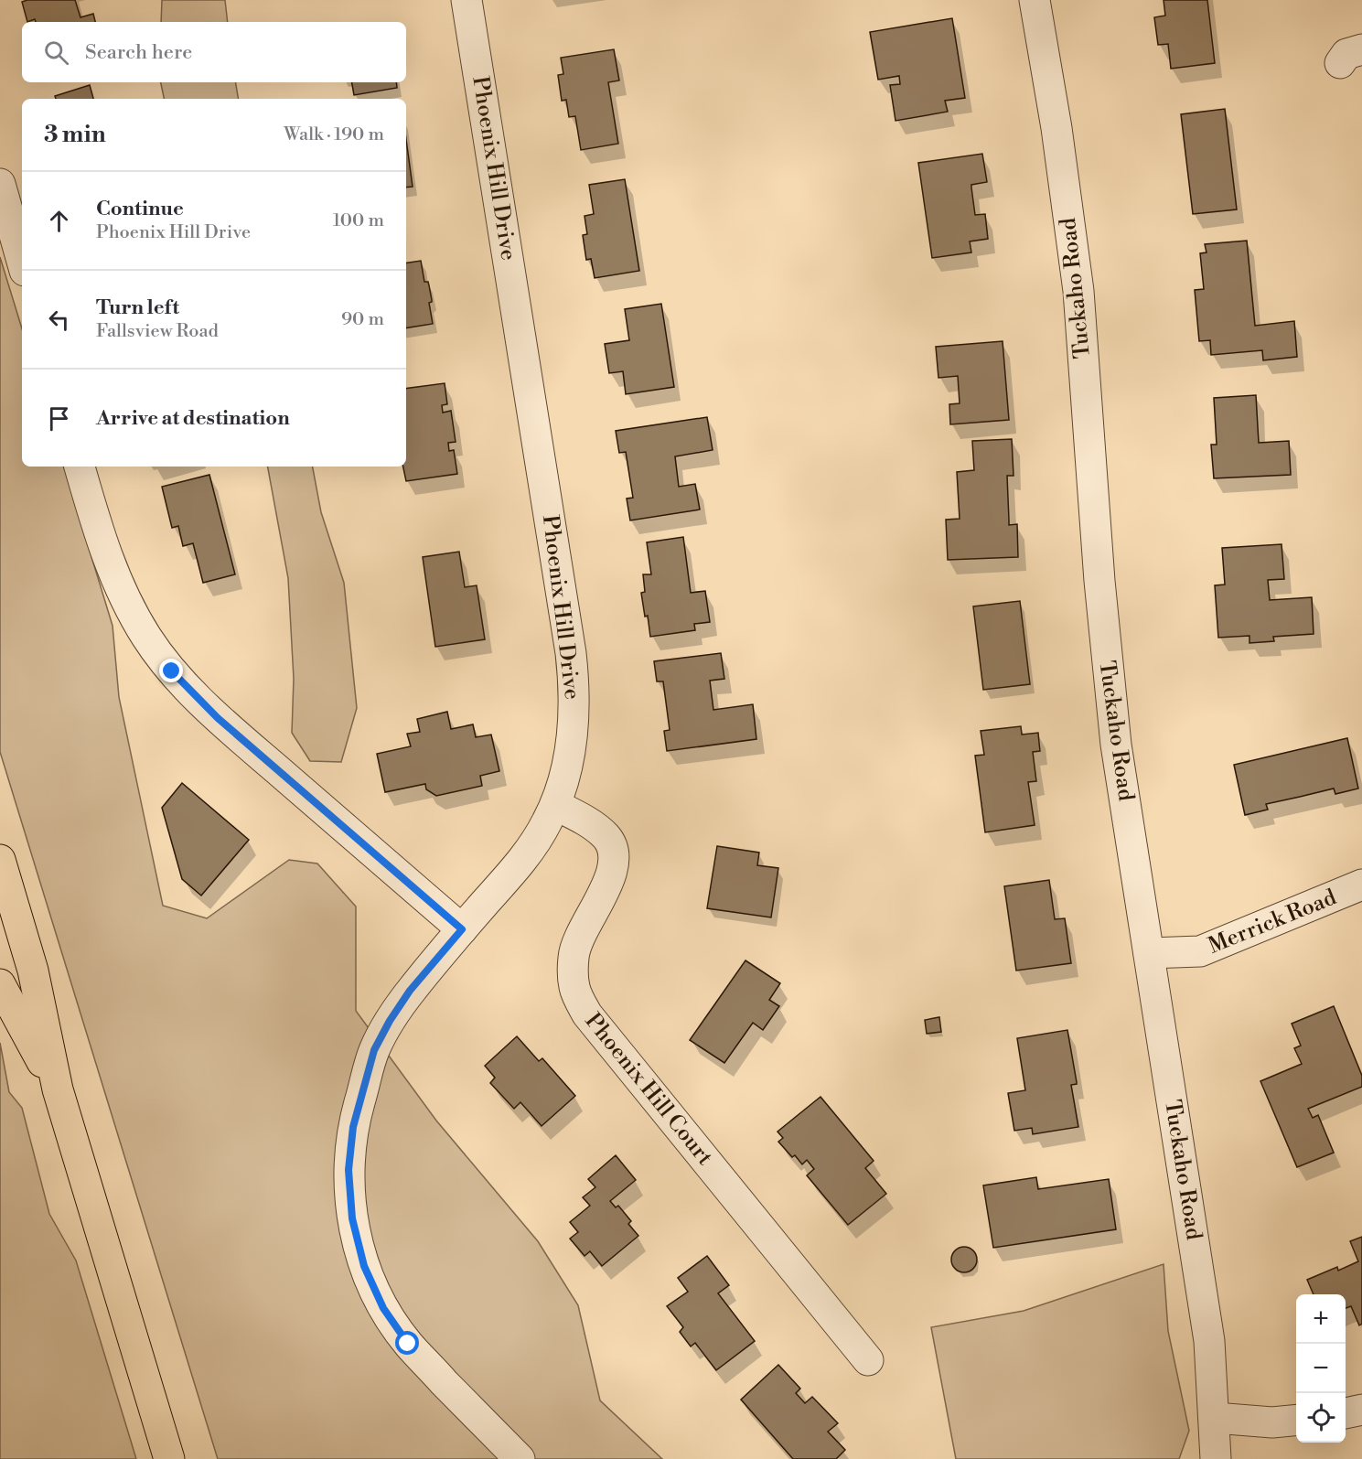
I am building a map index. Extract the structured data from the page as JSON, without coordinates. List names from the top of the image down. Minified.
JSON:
{"streets":{"street":["Phoenix Hill Drive","Tuckaho Road","Merrick Road","Phoenix Hill Court"]},"crossings":[["Phoenix Hill Drive","Phoenix Hill Court"],["Tuckaho Road","Merrick Road"]],"page":{"search":"Search here","heading":["3 min","Walk · 190 m"],"list":[["Continue","Phoenix Hill Drive","100 m"],["Turn left","Fallsview Road","90 m"],"Arrive at destination"],"map_buttons":["+","−"]}}
